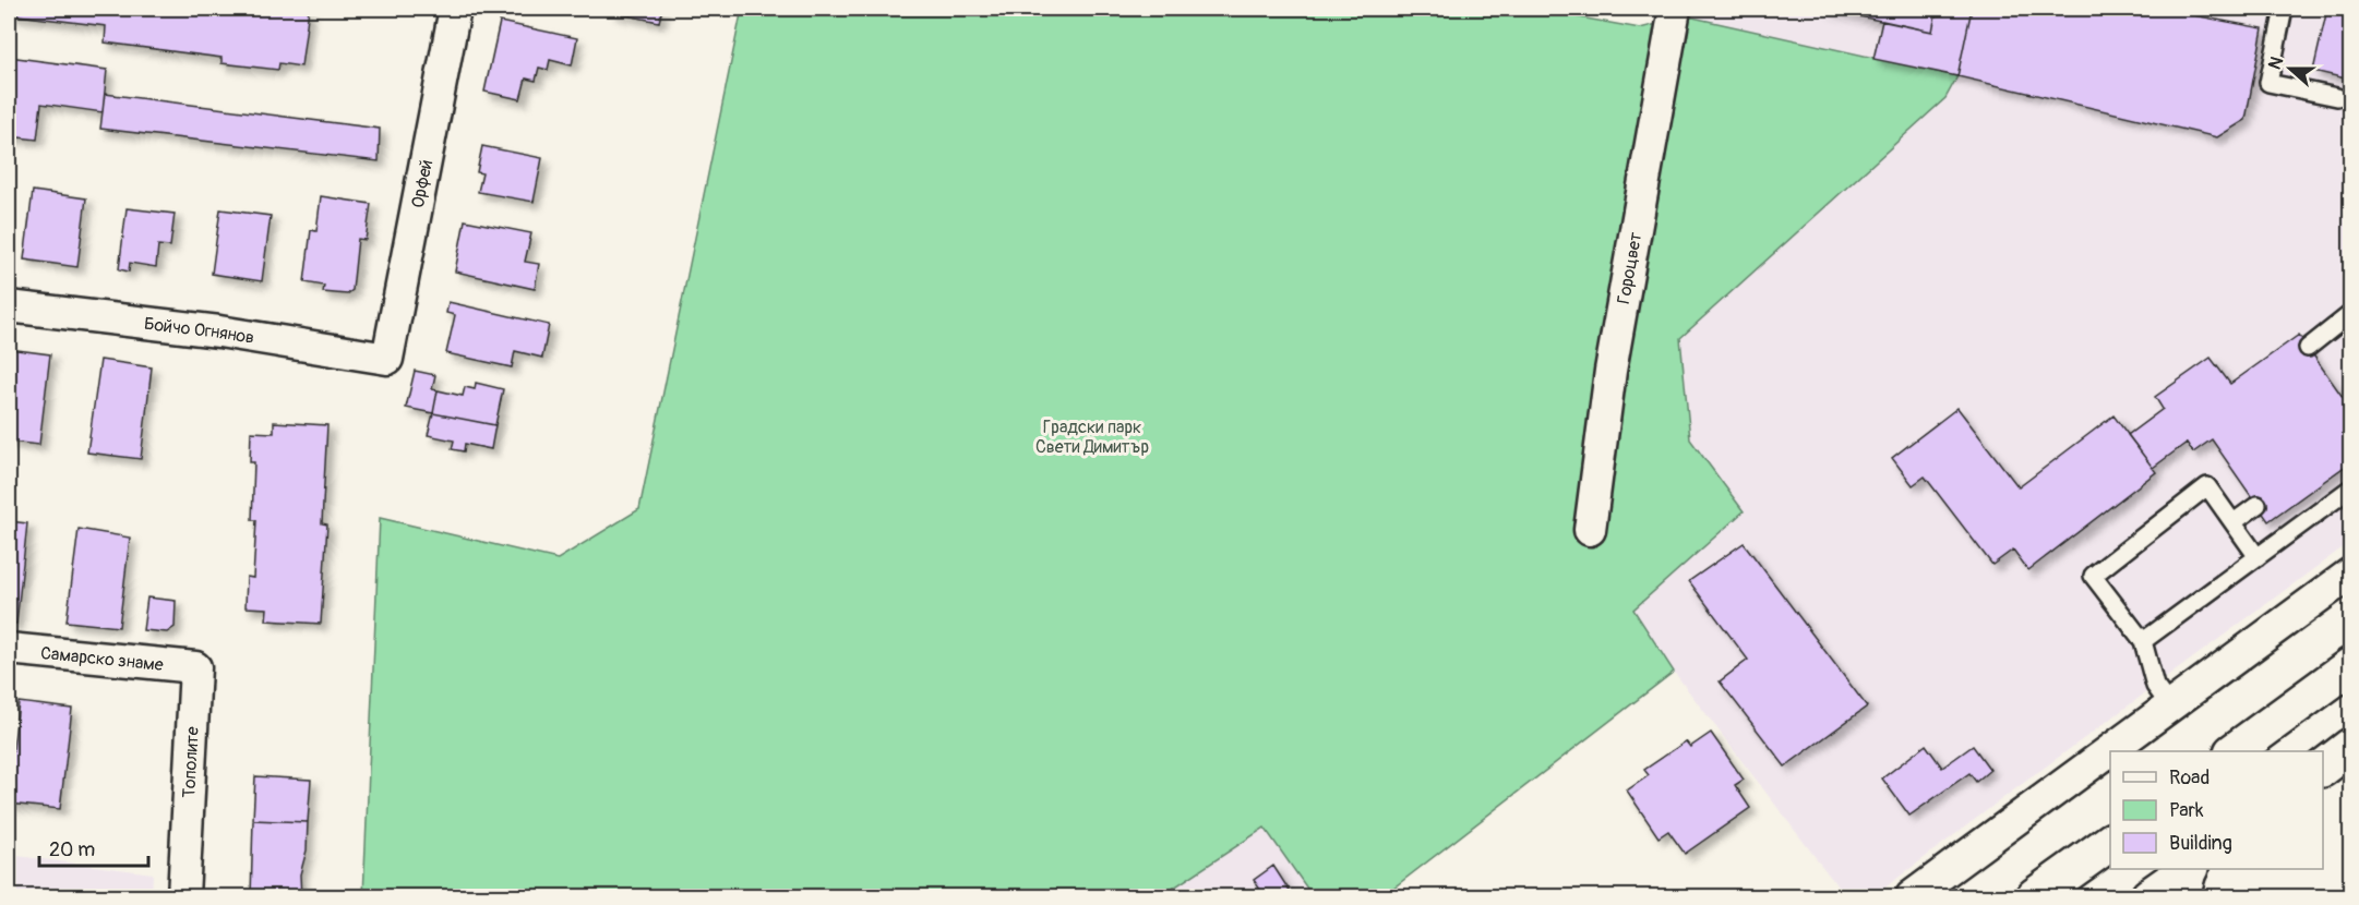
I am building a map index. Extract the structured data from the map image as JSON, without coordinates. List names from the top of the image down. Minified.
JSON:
{"streets":{"street":["Орфей","Гороцвет","Бойчо Огнянов","Самарско знаме","Тополите"]},"crossings":[["Орфей","Бойчо Огнянов"],["Самарско знаме","Тополите"]],"parks":["Градски парк Свети Димитър"],"legend":["Road","Park","Building"],"scale_bar":"20 m","north":"left"}
